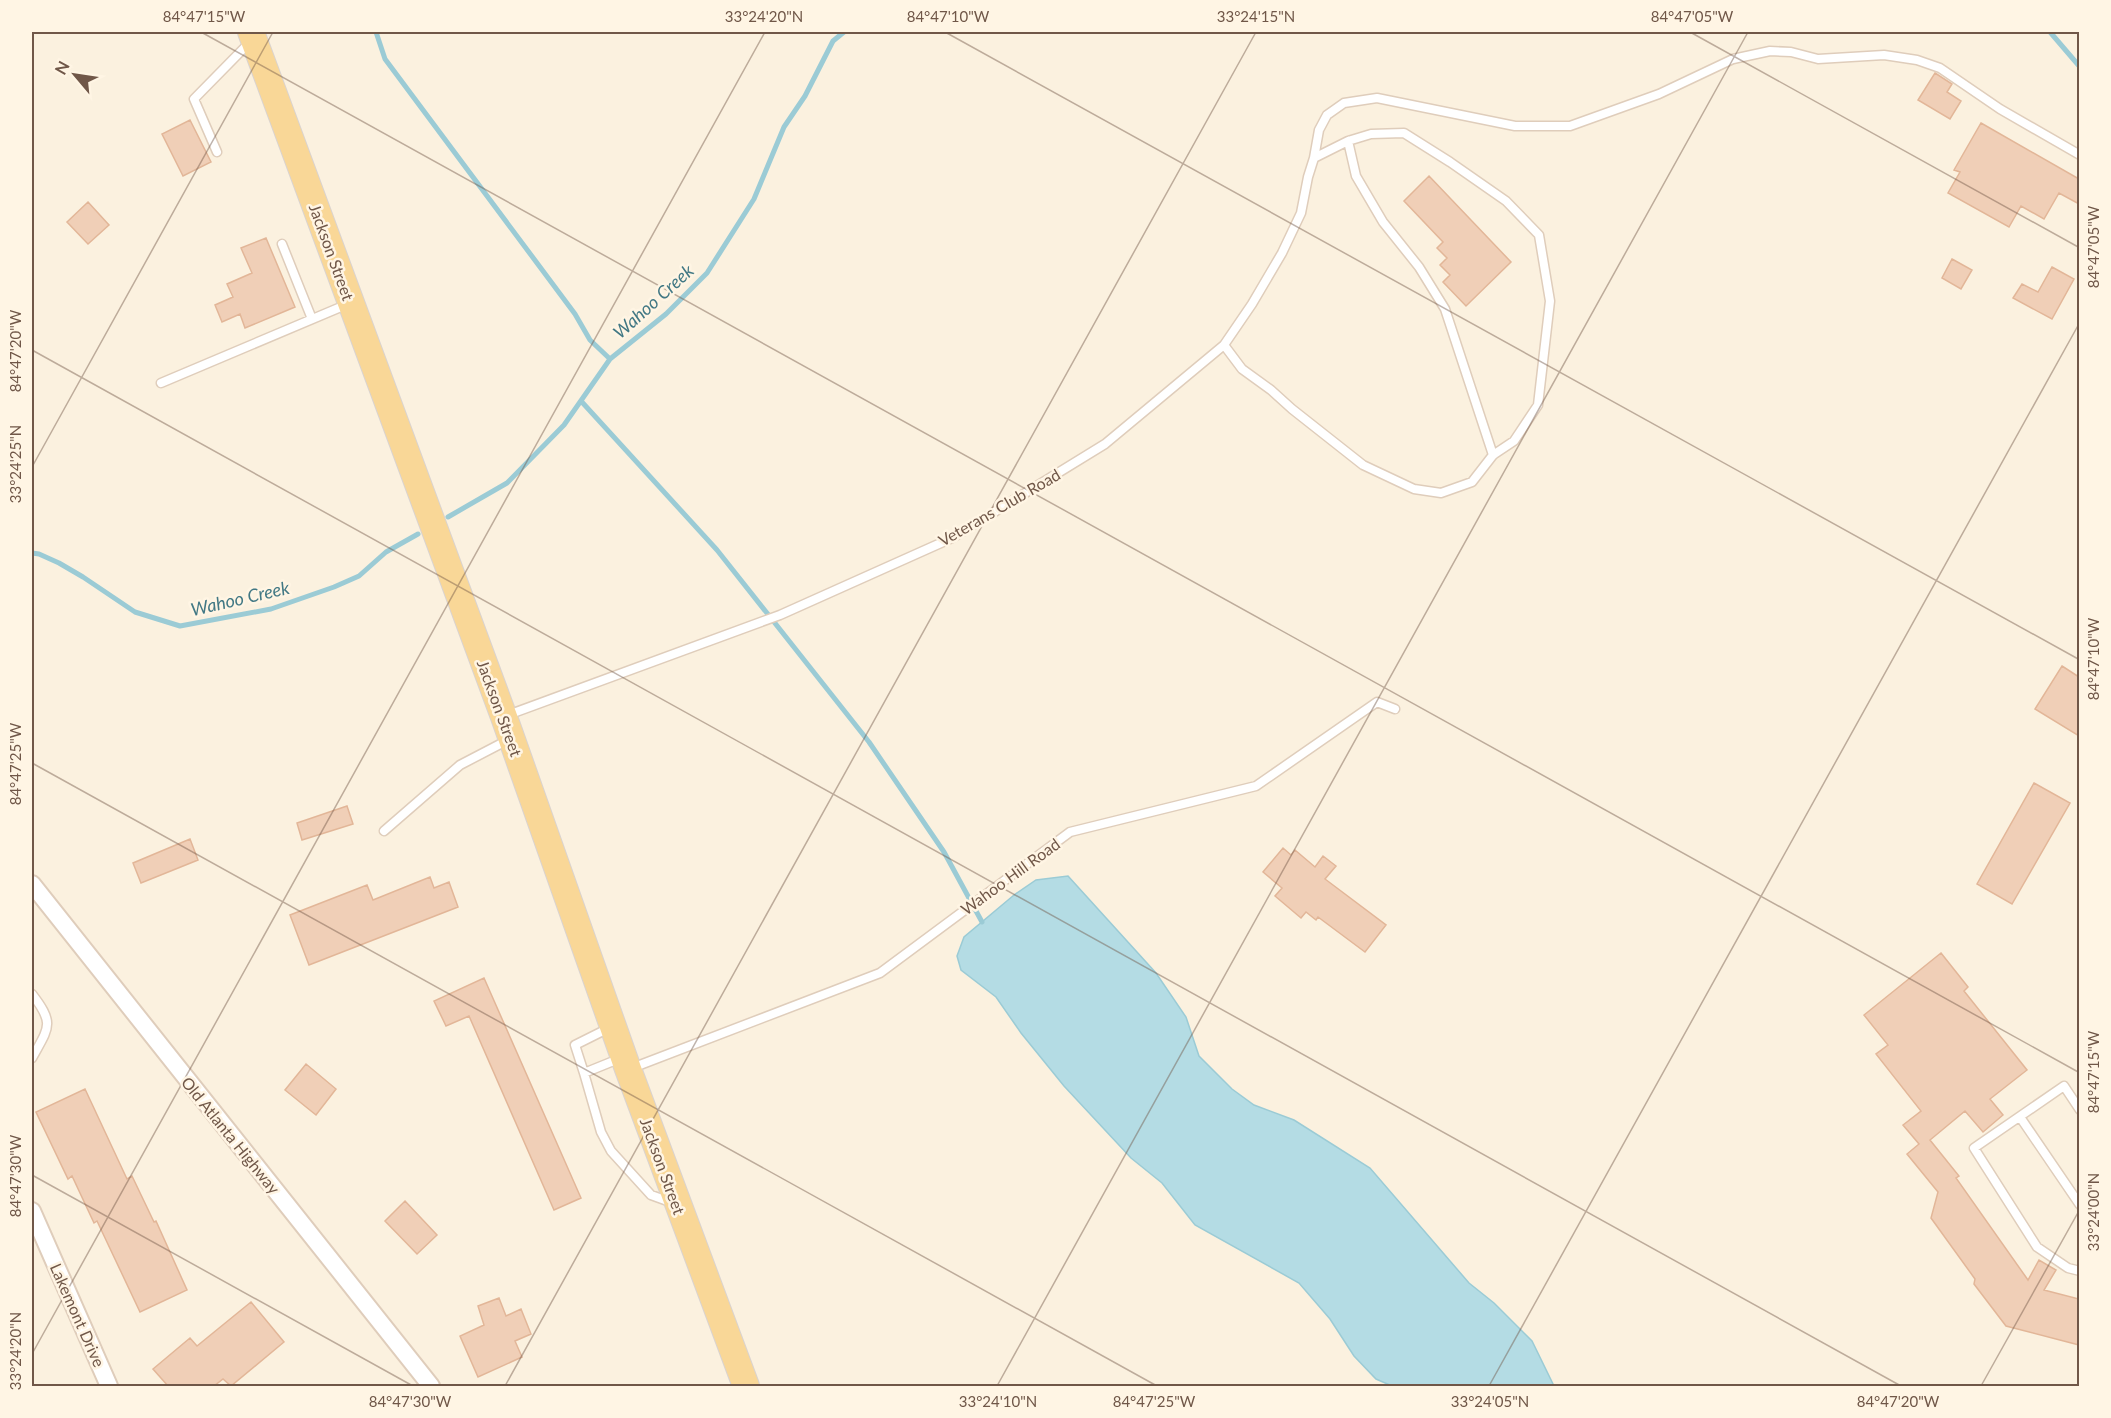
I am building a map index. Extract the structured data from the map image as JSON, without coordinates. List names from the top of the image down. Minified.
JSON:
{"streets":{"main road":["Jackson Street"],"street":["Old Atlanta Highway","Lakemont Drive"],"lane":["Veterans Club Road","Wahoo Hill Road"]},"crossings":[["Jackson Street","Veterans Club Road"],["Jackson Street","Wahoo Hill Road"]],"water":["Wahoo Creek"],"north":"top left","coordinates":["84°47'15\"W","33°24'20\"N","84°47'10\"W","33°24'15\"N","84°47'05\"W","84°47'20\"W","33°24'25\"N","84°47'25\"W","84°47'30\"W","33°24'00\"N","33°24'10\"N","33°24'05\"N"]}
